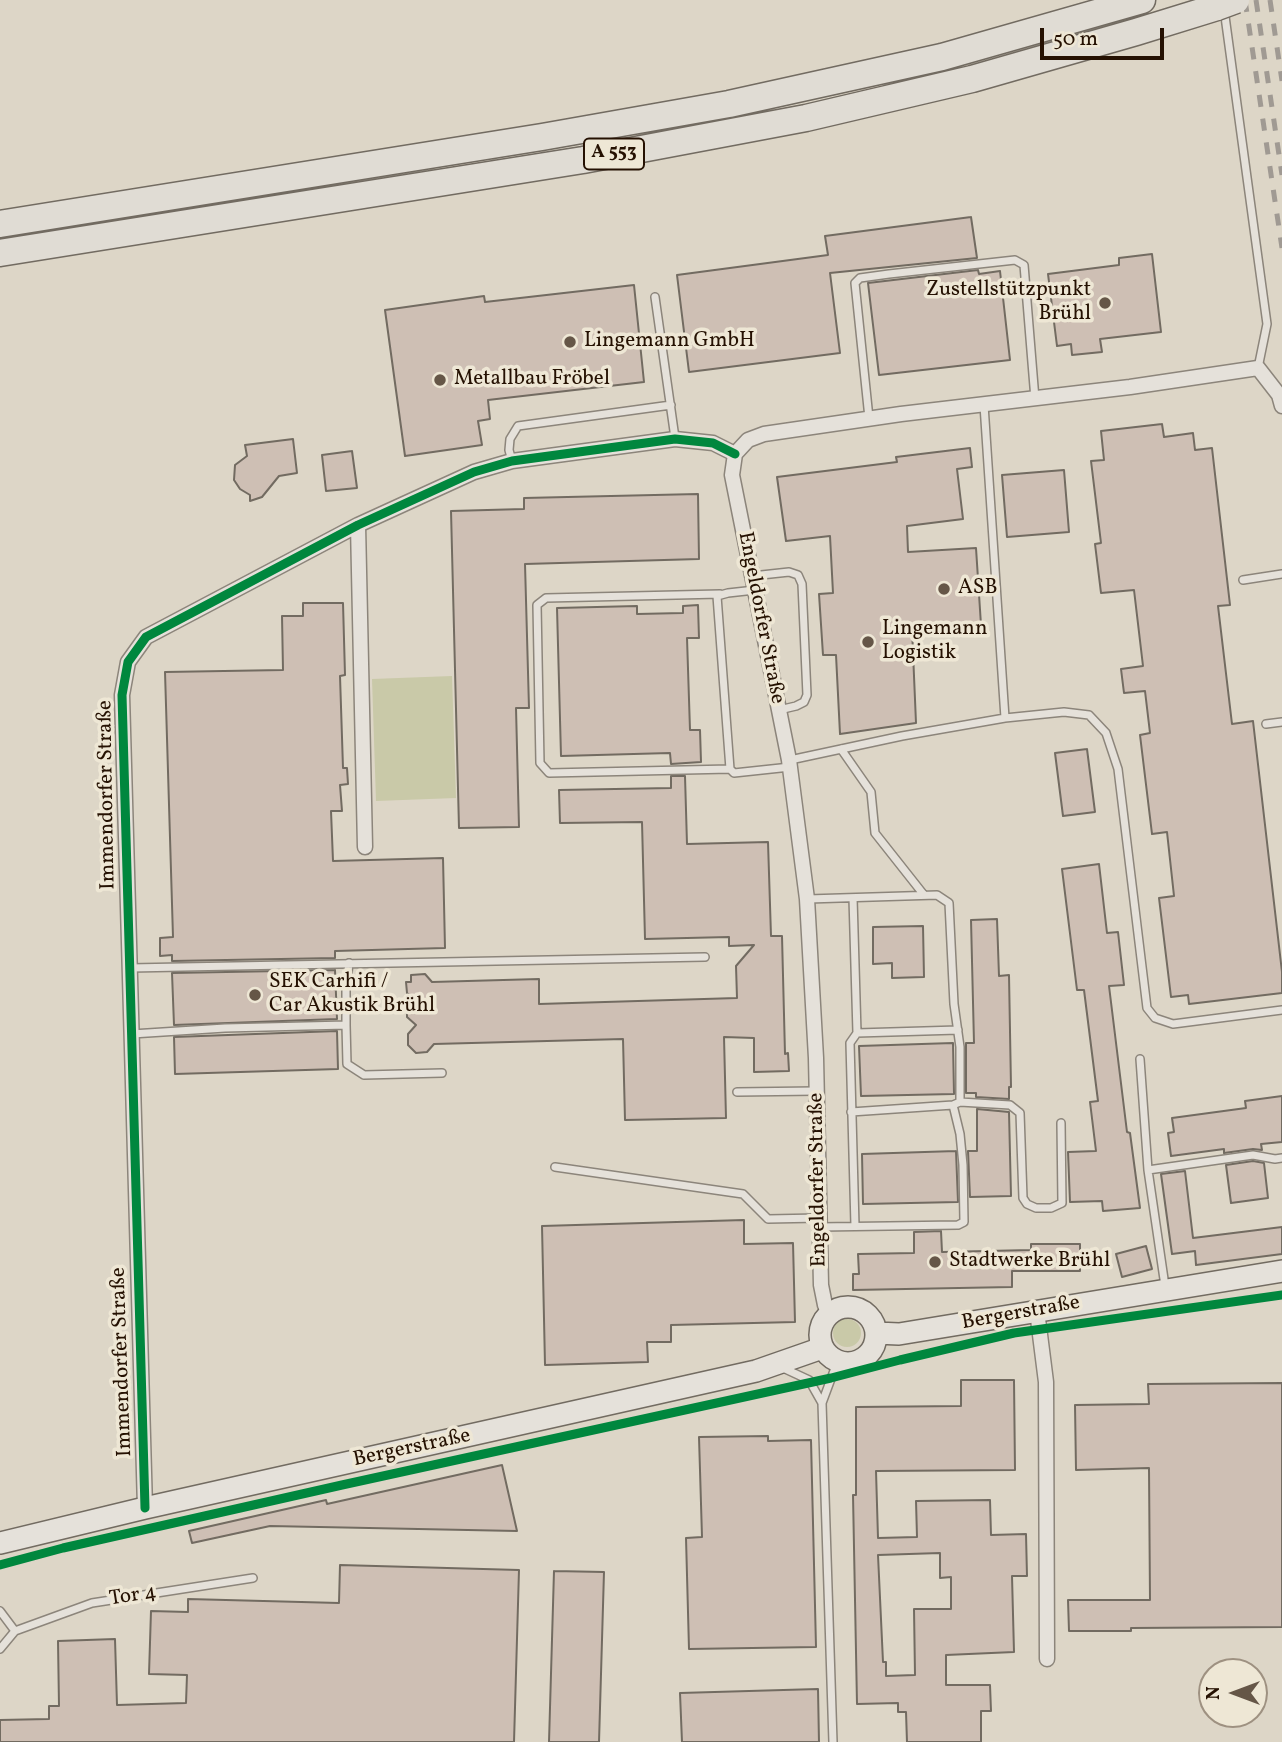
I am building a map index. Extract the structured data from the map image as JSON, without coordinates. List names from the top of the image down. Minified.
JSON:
{"streets":{"highway":["A 553"],"street":["Engeldorfer Straße","Immendorfer Straße","Bergerstraße"],"lane":["Tor 4"]},"crossings":[["Engeldorfer Straße","Immendorfer Straße"],["Engeldorfer Straße","Bergerstraße"],["Immendorfer Straße","Bergerstraße"]],"places":["Zustellstützpunkt Brühl","Lingemann GmbH","Metallbau Fröbel","ASB","Lingemann Logistik","SEK Carhifi / Car Akustik Brühl","Stadtwerke Brühl"],"scale_bar":"50 m","north":"left"}
